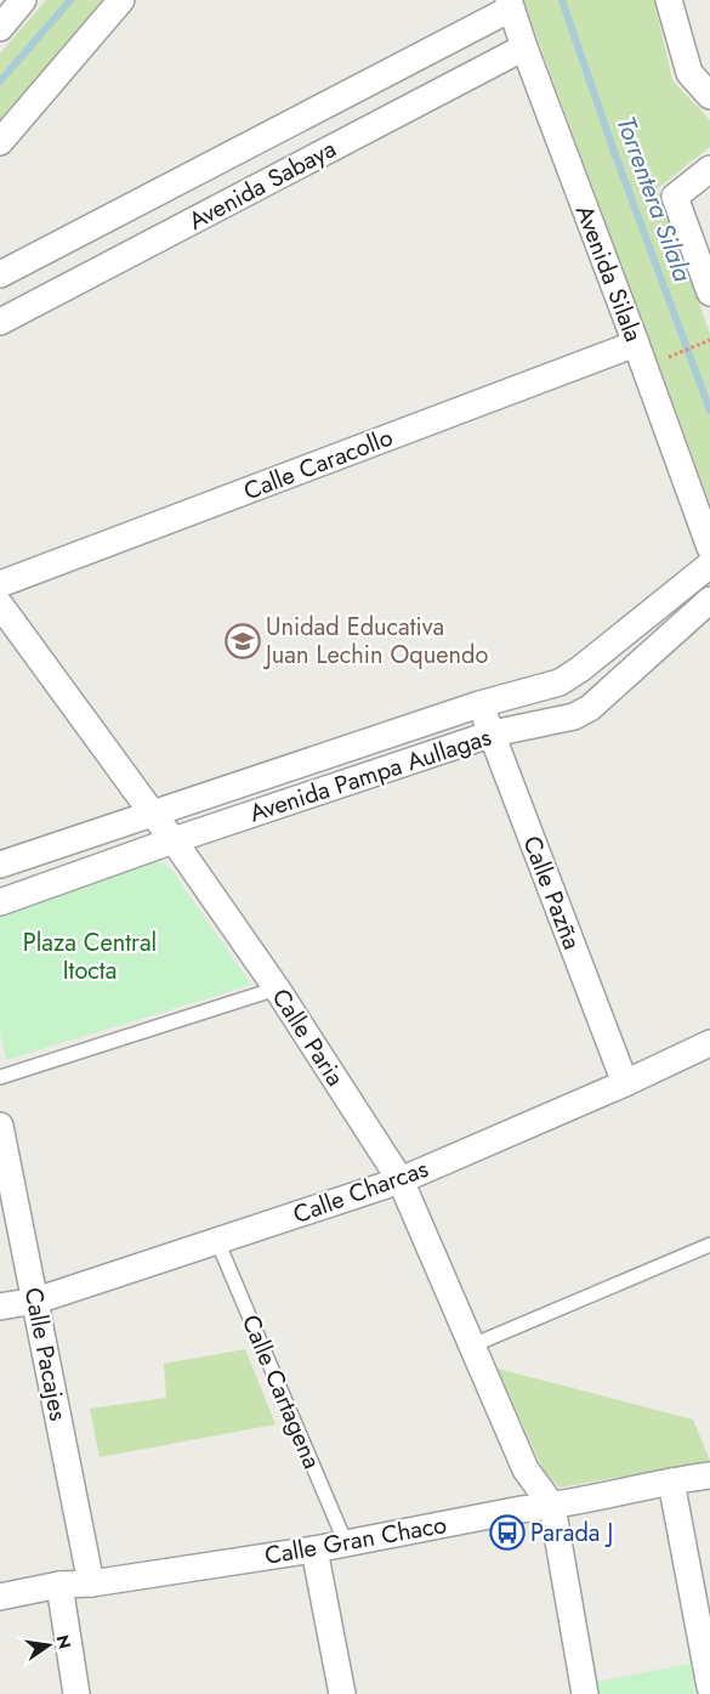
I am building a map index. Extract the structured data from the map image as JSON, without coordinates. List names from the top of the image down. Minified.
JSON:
{"streets":{"street":["Avenida Sabaya","Avenida Silala","Calle Caracollo","Avenida Pampa Aullagas","Calle Pazña","Calle Paria","Calle Charcas","Calle Pacajes","Calle Gran Chaco"],"lane":["Calle Cartagena"]},"crossings":[["Avenida Sabaya","Avenida Silala"],["Avenida Silala","Calle Caracollo"],["Avenida Pampa Aullagas","Calle Pazña"],["Avenida Pampa Aullagas","Calle Paria"],["Calle Pazña","Calle Charcas"],["Calle Paria","Calle Charcas"],["Calle Paria","Calle Gran Chaco"],["Calle Charcas","Calle Pacajes"],["Calle Charcas","Calle Cartagena"],["Calle Pacajes","Calle Gran Chaco"],["Calle Cartagena","Calle Gran Chaco"]],"water":["Torrentera Silala"],"parks":["Plaza Central Itocta"],"places":{"school or university":["Unidad Educativa Juan Lechin Oquendo"],"bus stop":["Parada J"]},"north":"right"}
